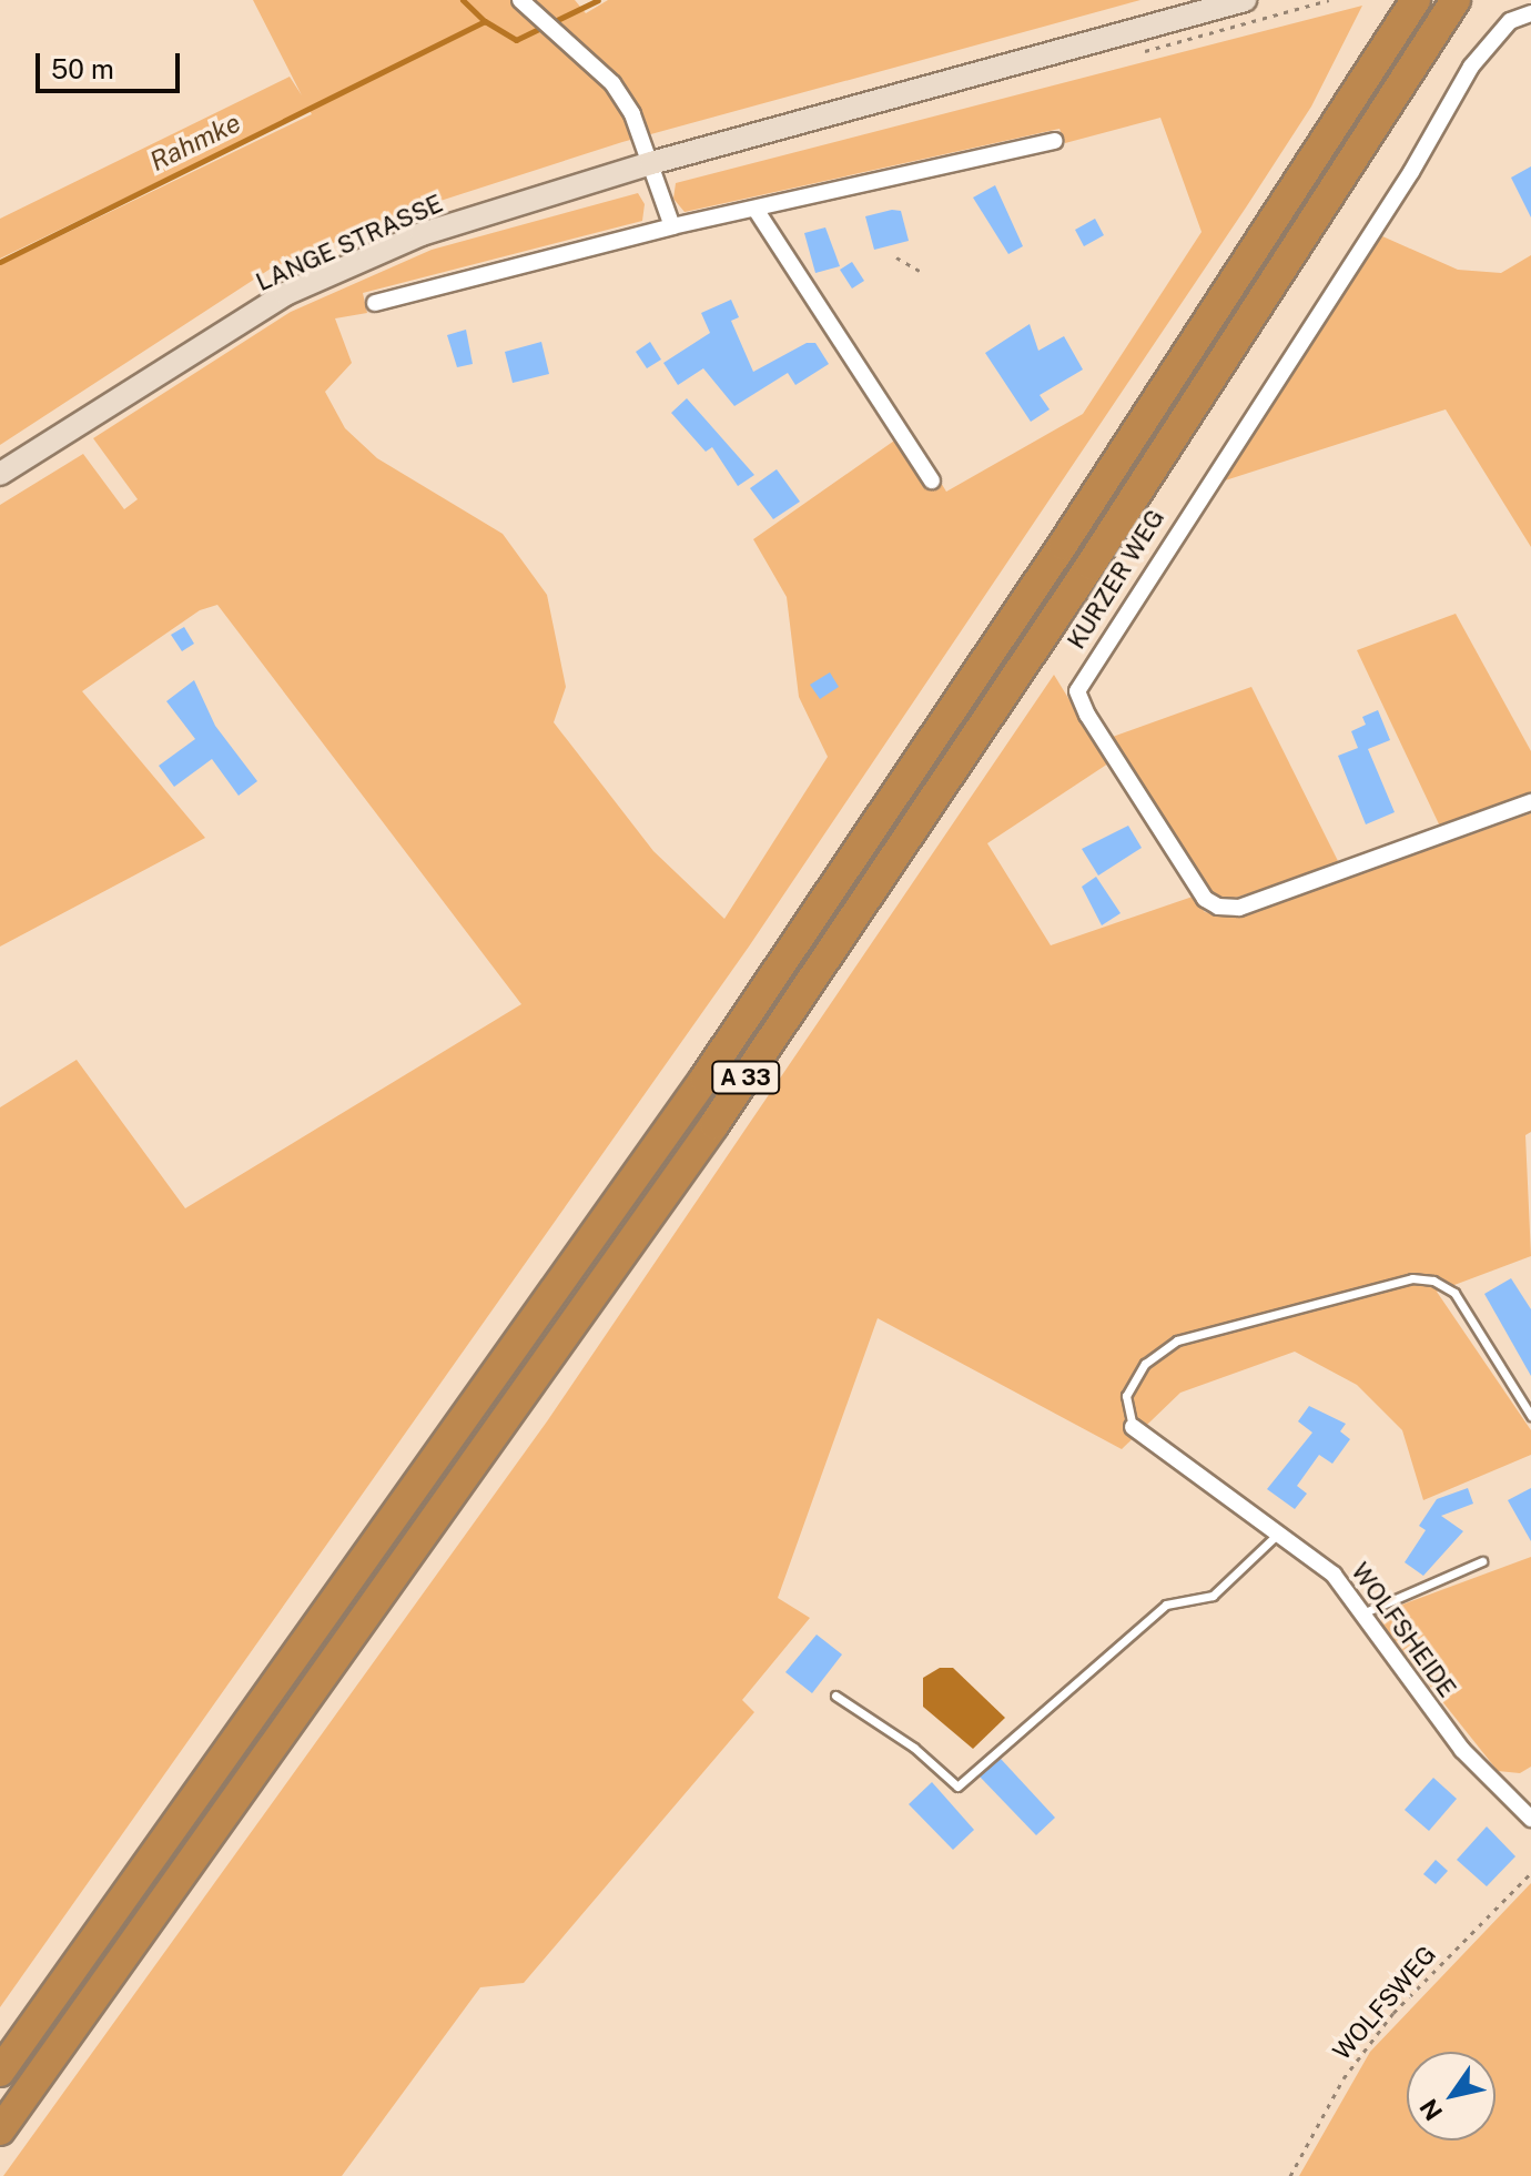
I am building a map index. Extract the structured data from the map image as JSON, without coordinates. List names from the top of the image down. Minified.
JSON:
{"streets":{"highway":["A 33"],"street":["LANGE STRASSE","KURZER WEG","WOLFSHEIDE"],"path":["WOLFSWEG"]},"water":["Rahmke"],"scale_bar":"50 m","north":"bottom left"}
